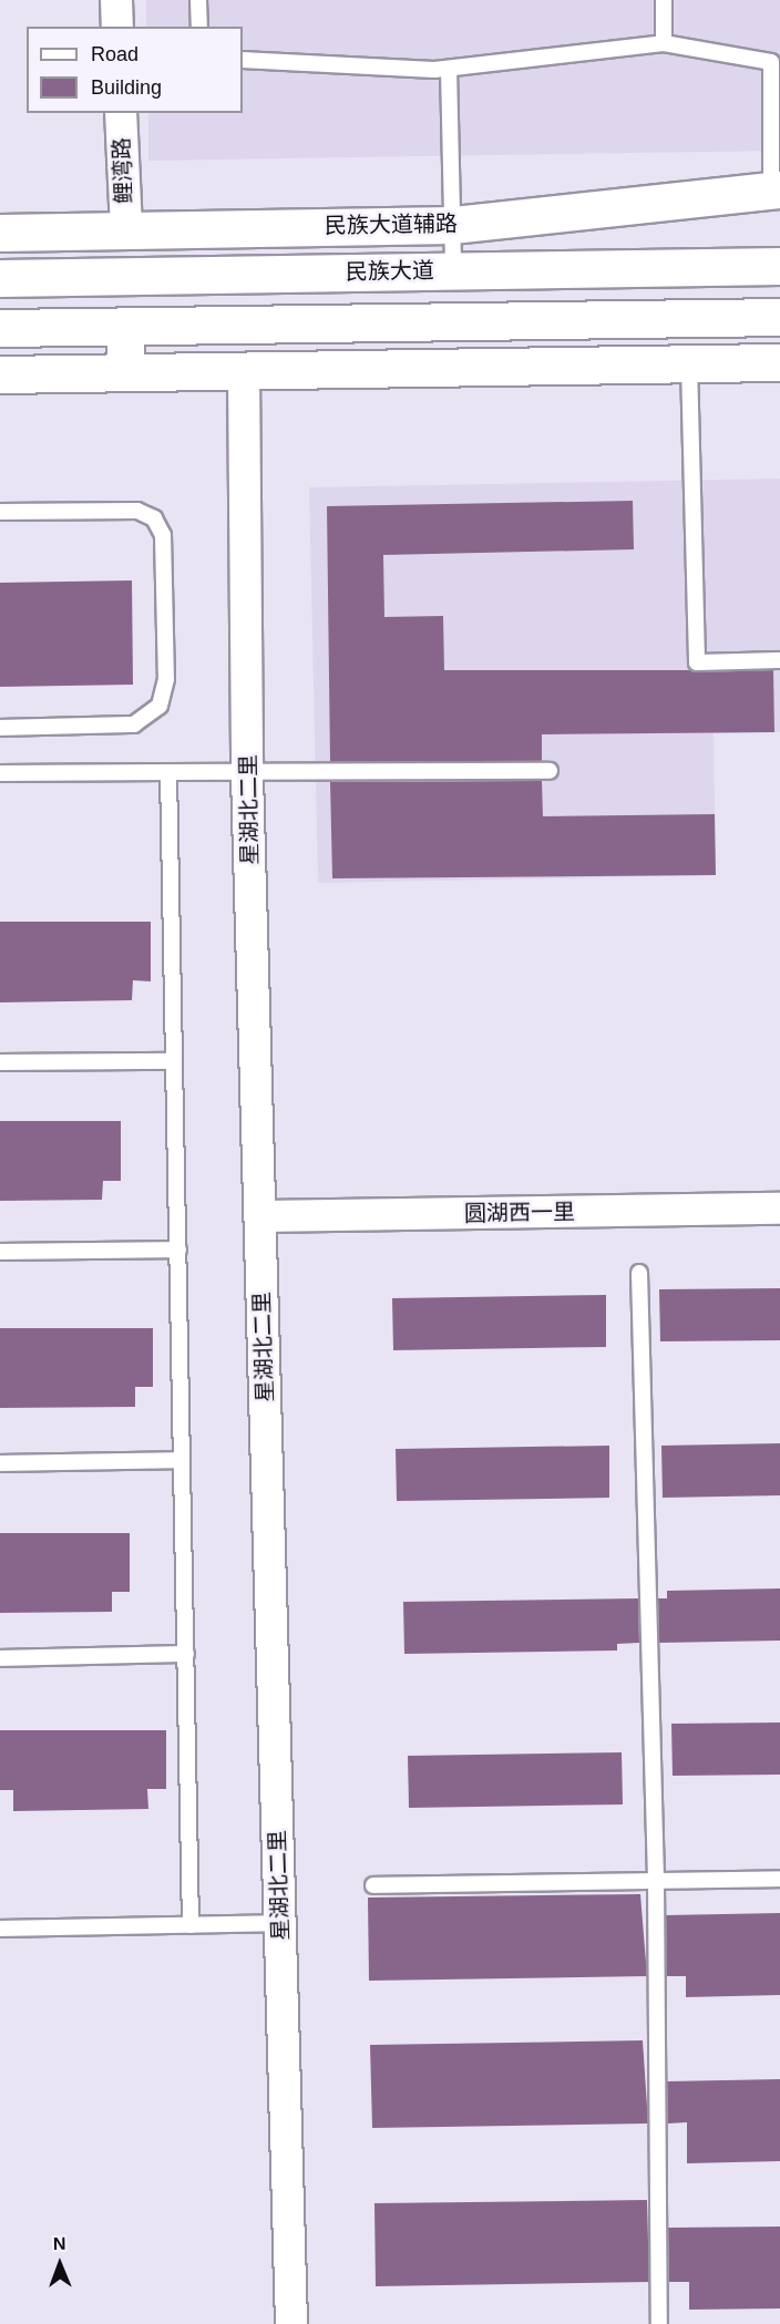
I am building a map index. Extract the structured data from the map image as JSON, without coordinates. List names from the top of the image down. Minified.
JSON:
{"streets":{"main road":["民族大道辅路","民族大道"],"street":["鲤湾路","星湖北二里","圆湖西一里"]},"crossings":[["鲤湾路","民族大道辅路"],["星湖北二里","圆湖西一里"]],"legend":["Road","Building"],"north":"top"}
